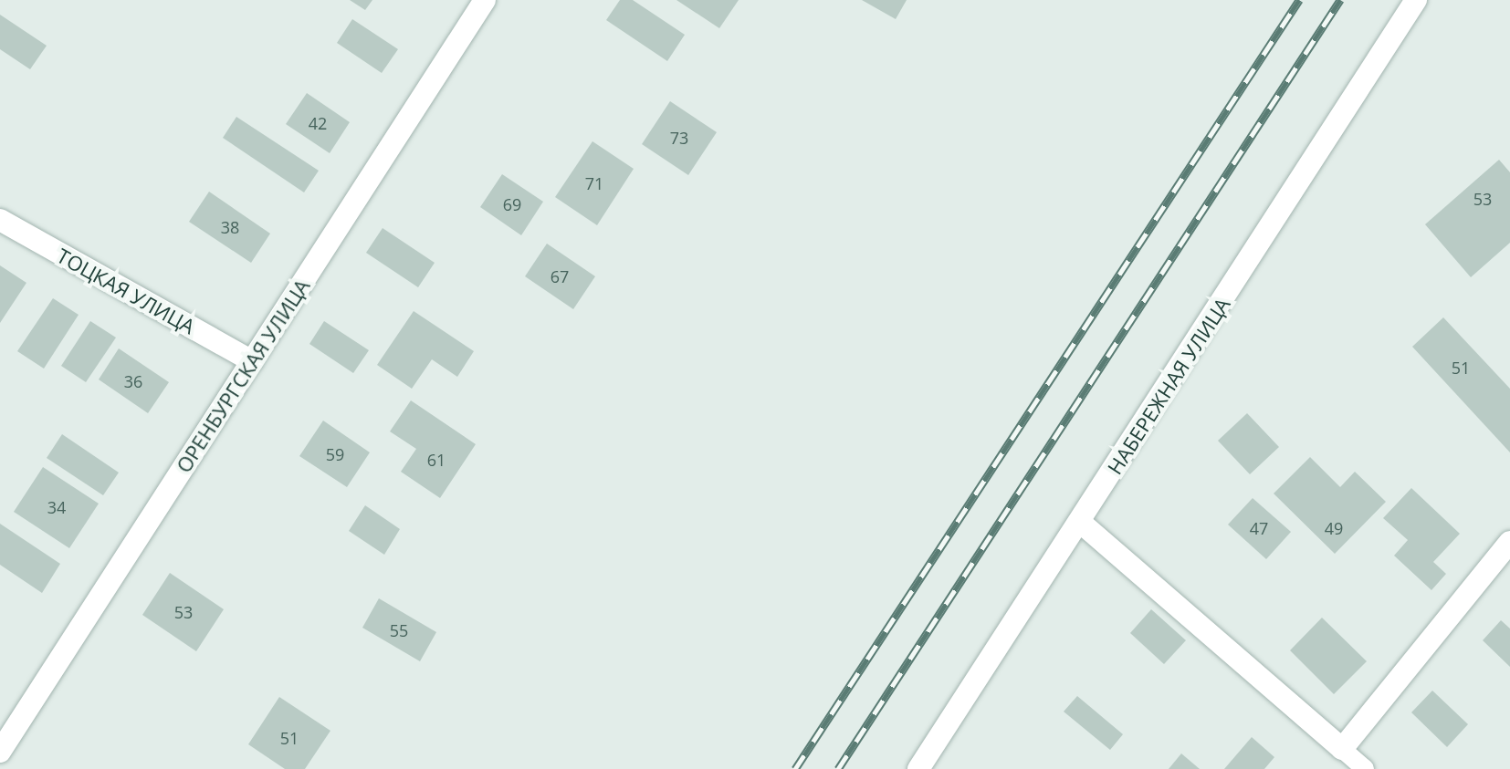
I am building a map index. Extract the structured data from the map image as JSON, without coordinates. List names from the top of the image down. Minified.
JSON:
{"streets":{"street":["ТОЦКАЯ УЛИЦА","ОРЕНБУРГСКАЯ УЛИЦА","НАБЕРЕЖНАЯ УЛИЦА"]},"crossings":[["ТОЦКАЯ УЛИЦА","ОРЕНБУРГСКАЯ УЛИЦА"]],"house_numbers":["42","73","71","53","69","38","67","51","36","59","61","34","47","49","53","55","51"]}
